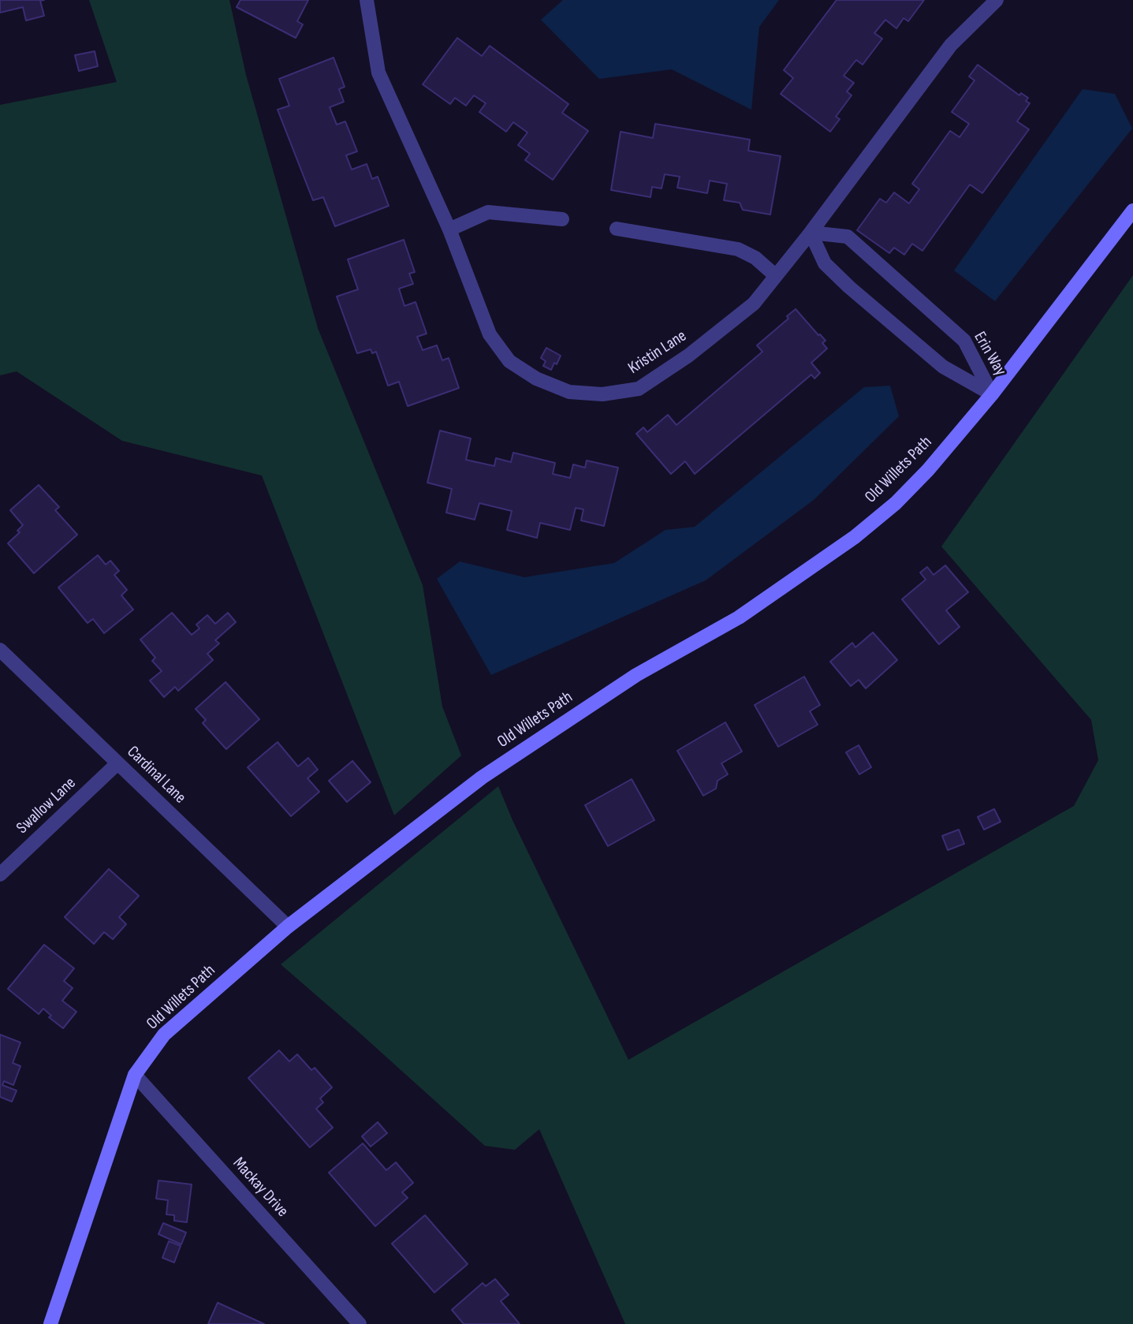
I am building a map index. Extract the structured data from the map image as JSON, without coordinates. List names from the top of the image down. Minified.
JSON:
{"streets":{"main road":["Old Willets Path"],"street":["Kristin Lane","Erin Way","Cardinal Lane","Swallow Lane","Mackay Drive"]},"crossings":[["Kristin Lane","Erin Way"],["Erin Way","Old Willets Path"],["Old Willets Path","Cardinal Lane"],["Old Willets Path","Mackay Drive"],["Cardinal Lane","Swallow Lane"]]}
